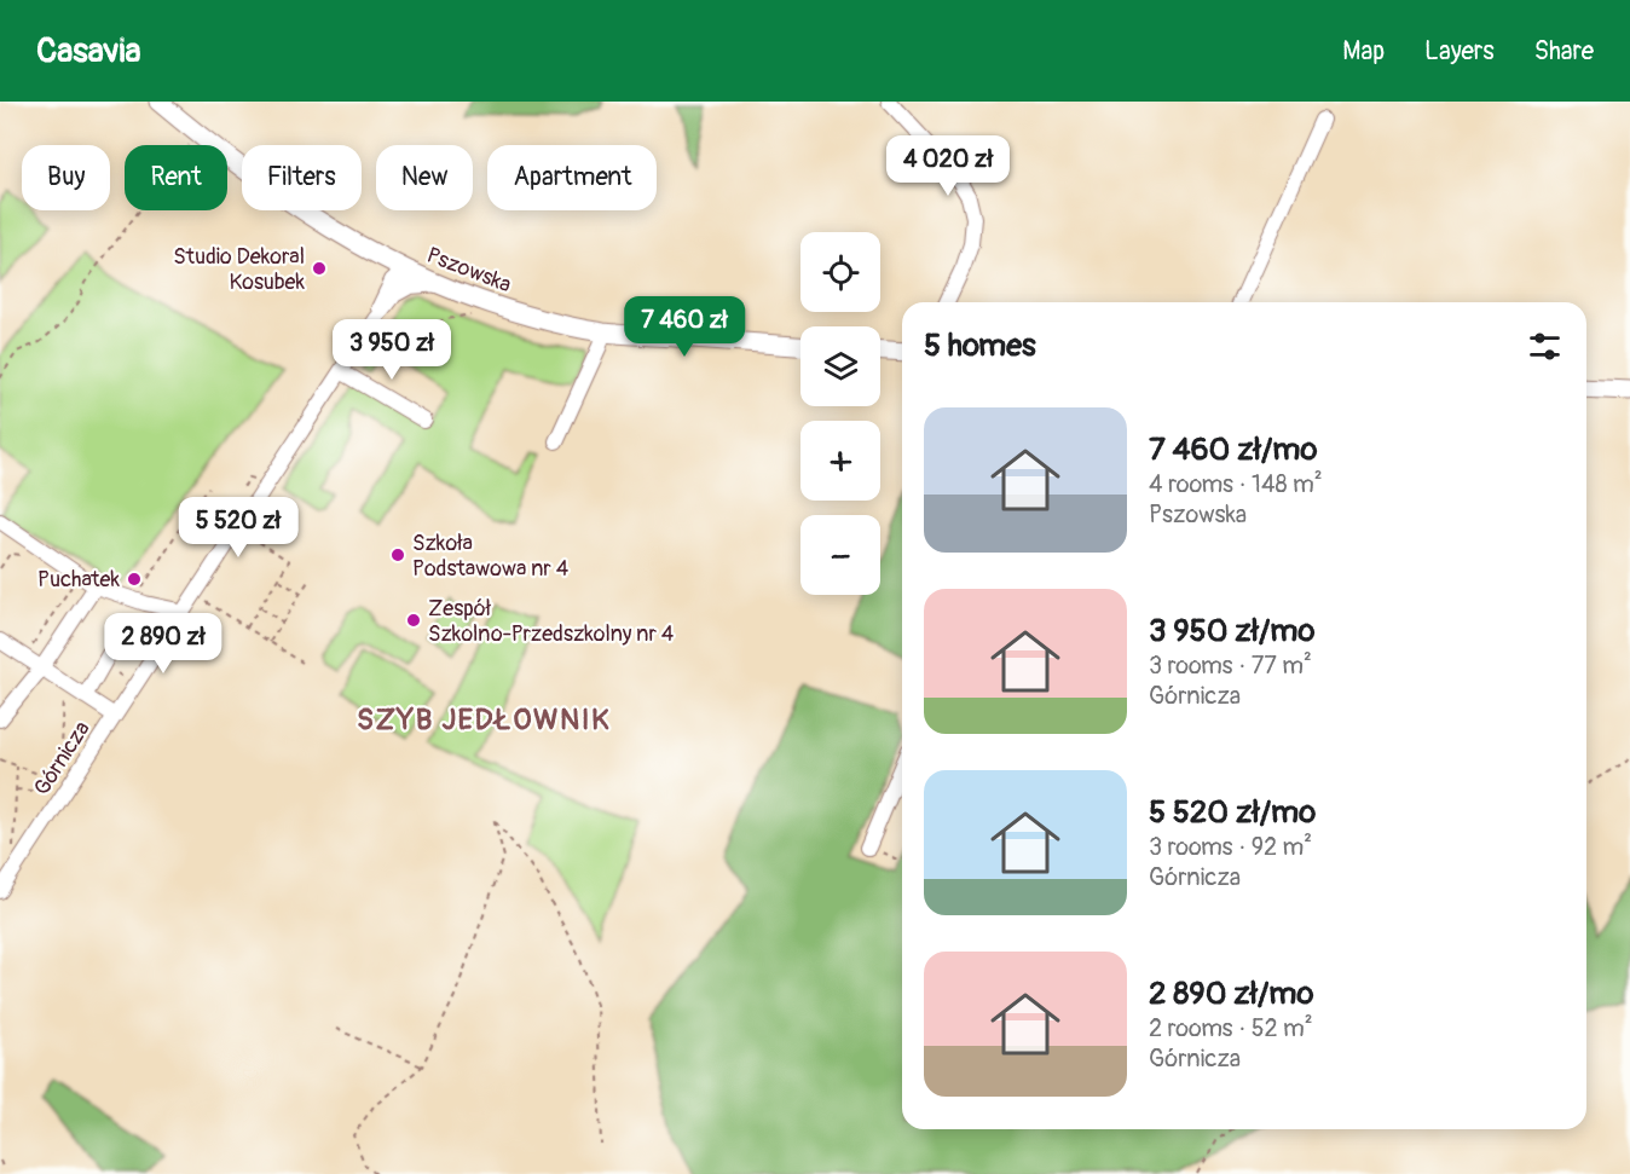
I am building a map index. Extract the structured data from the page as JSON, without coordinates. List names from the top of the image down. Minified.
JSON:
{"streets":{"main road":["Pszowska"],"street":["Górnicza"]},"crossings":[["Pszowska","Górnicza"]],"districts":["SZYB JEDŁOWNIK"],"places":["Studio Dekoral Kosubek","Szkoła Podstawowa nr 4","Puchatek","Zespół Szkolno-Przedszkolny nr 4"],"page":{"header":"Casavia","nav":["Map","Layers","Share"],"price":["4 020 zł","7 460 zł","3 950 zł","5 520 zł","2 890 zł"],"chip":["Buy","Rent","Filters","New","Apartment"],"map_buttons":["+","−"],"heading":"5 homes","list":[{"name":"7 460 zł/mo","note":"4 rooms · 148 m² · Pszowska"},{"name":"3 950 zł/mo","note":"3 rooms · 77 m² · Górnicza"},{"name":"5 520 zł/mo","note":"3 rooms · 92 m² · Górnicza"},{"name":"2 890 zł/mo","note":"2 rooms · 52 m² · Górnicza"}]}}
